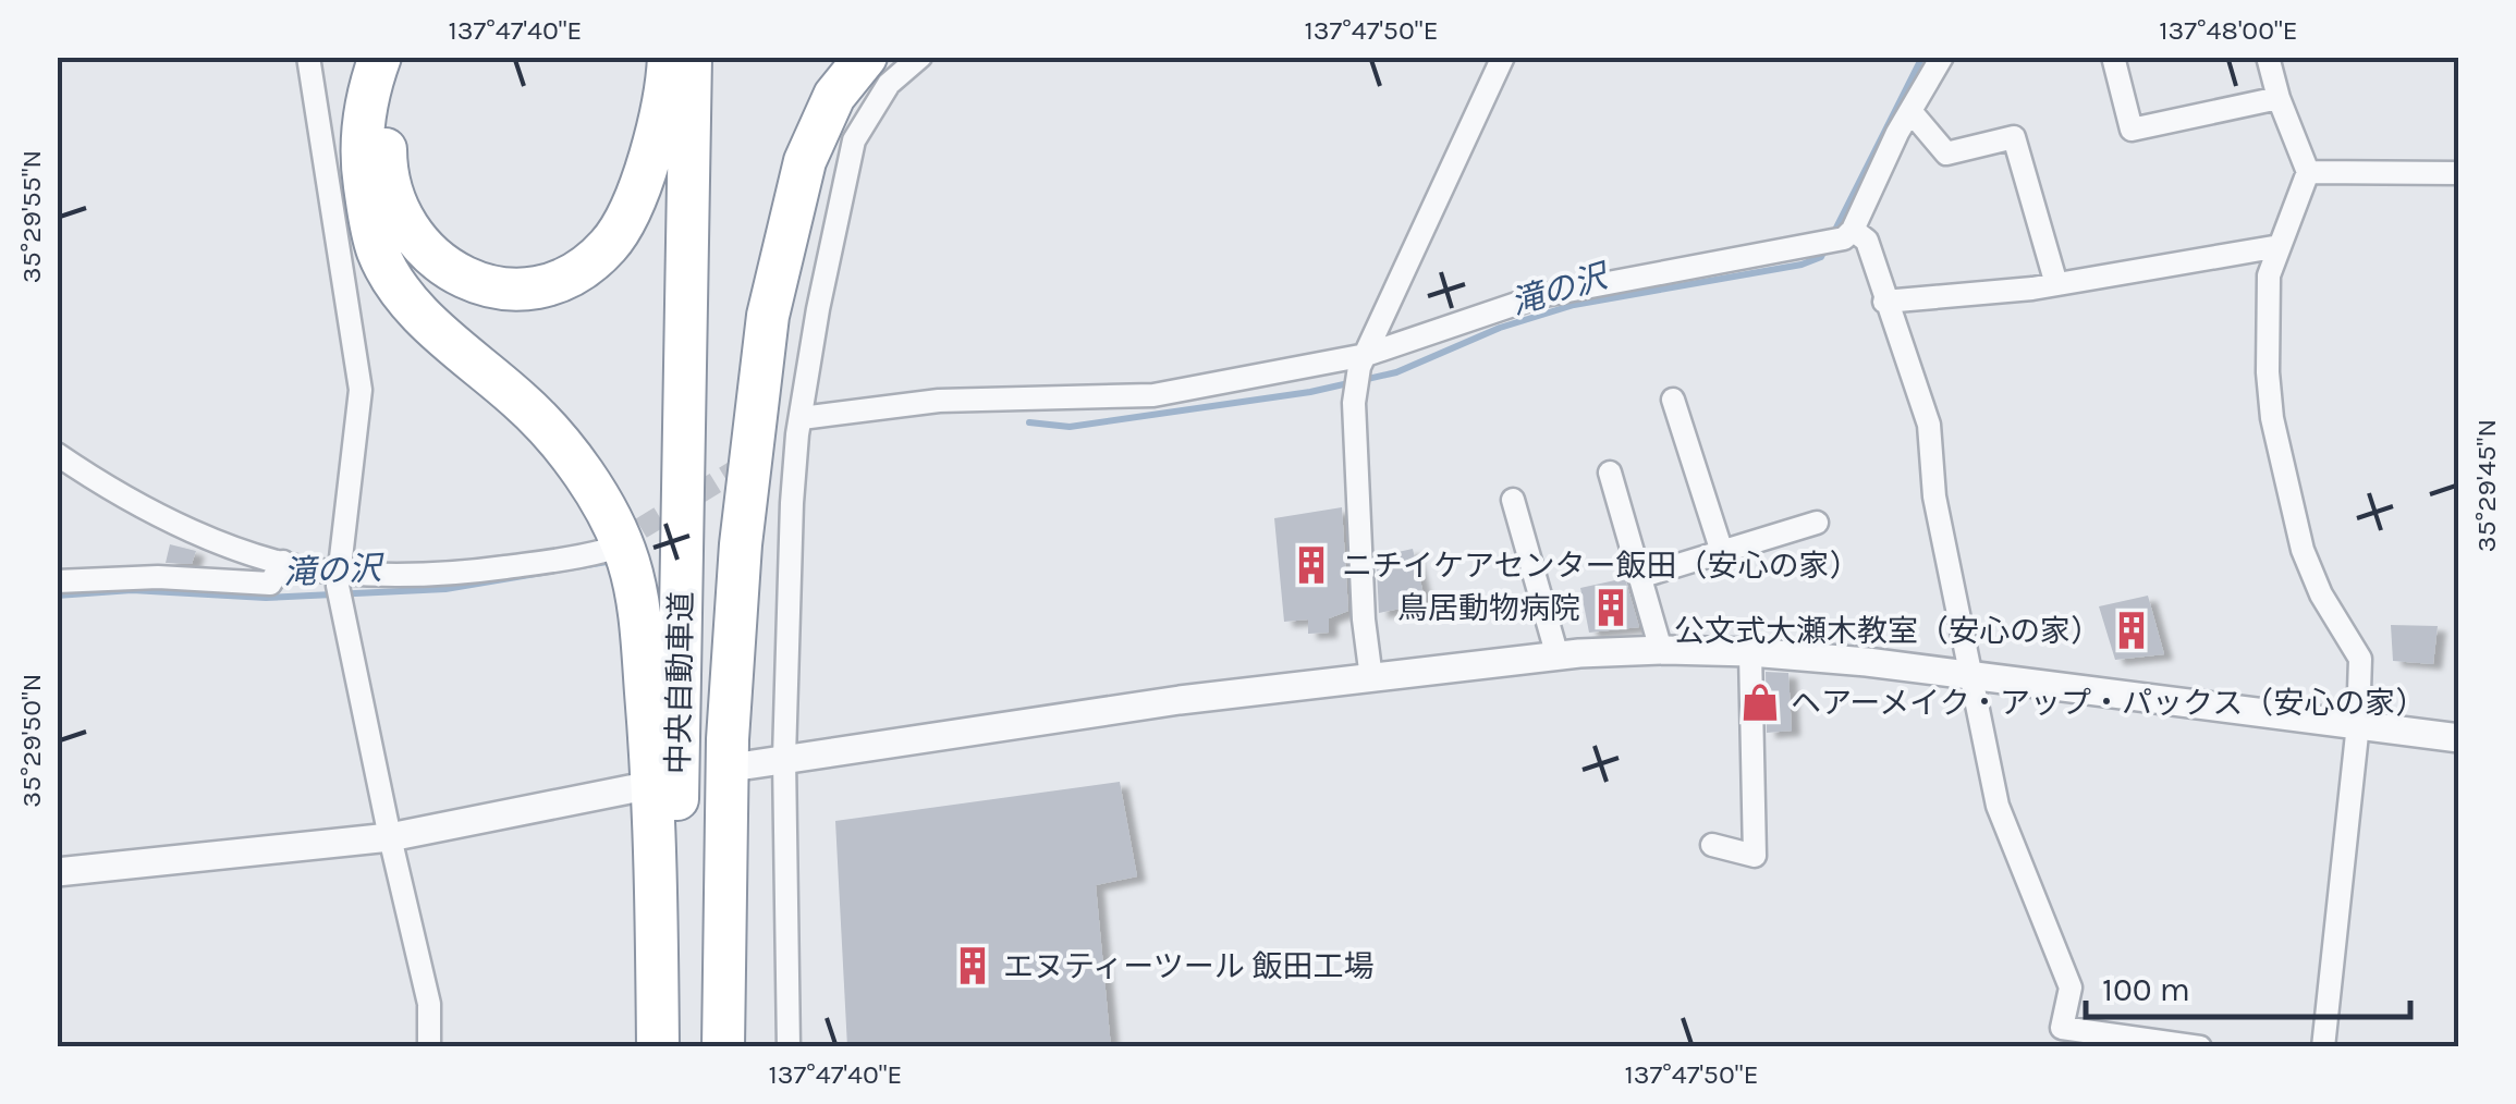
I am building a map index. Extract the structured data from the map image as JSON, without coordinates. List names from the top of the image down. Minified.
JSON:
{"streets":{"highway":["中央自動車道"]},"water":["滝の沢"],"places":{"building":["ニチイケアセンター飯田（安心の家）","鳥居動物病院","公文式大瀬木教室（安心の家）","エヌティーツール 飯田工場"],"shop":["ヘアーメイク・アップ・パックス（安心の家）"]},"scale_bar":"100 m","coordinates":["137°47'40\"E","137°47'50\"E","137°48'00\"E","35°29'55\"N","35°29'45\"N","35°29'50\"N"]}
